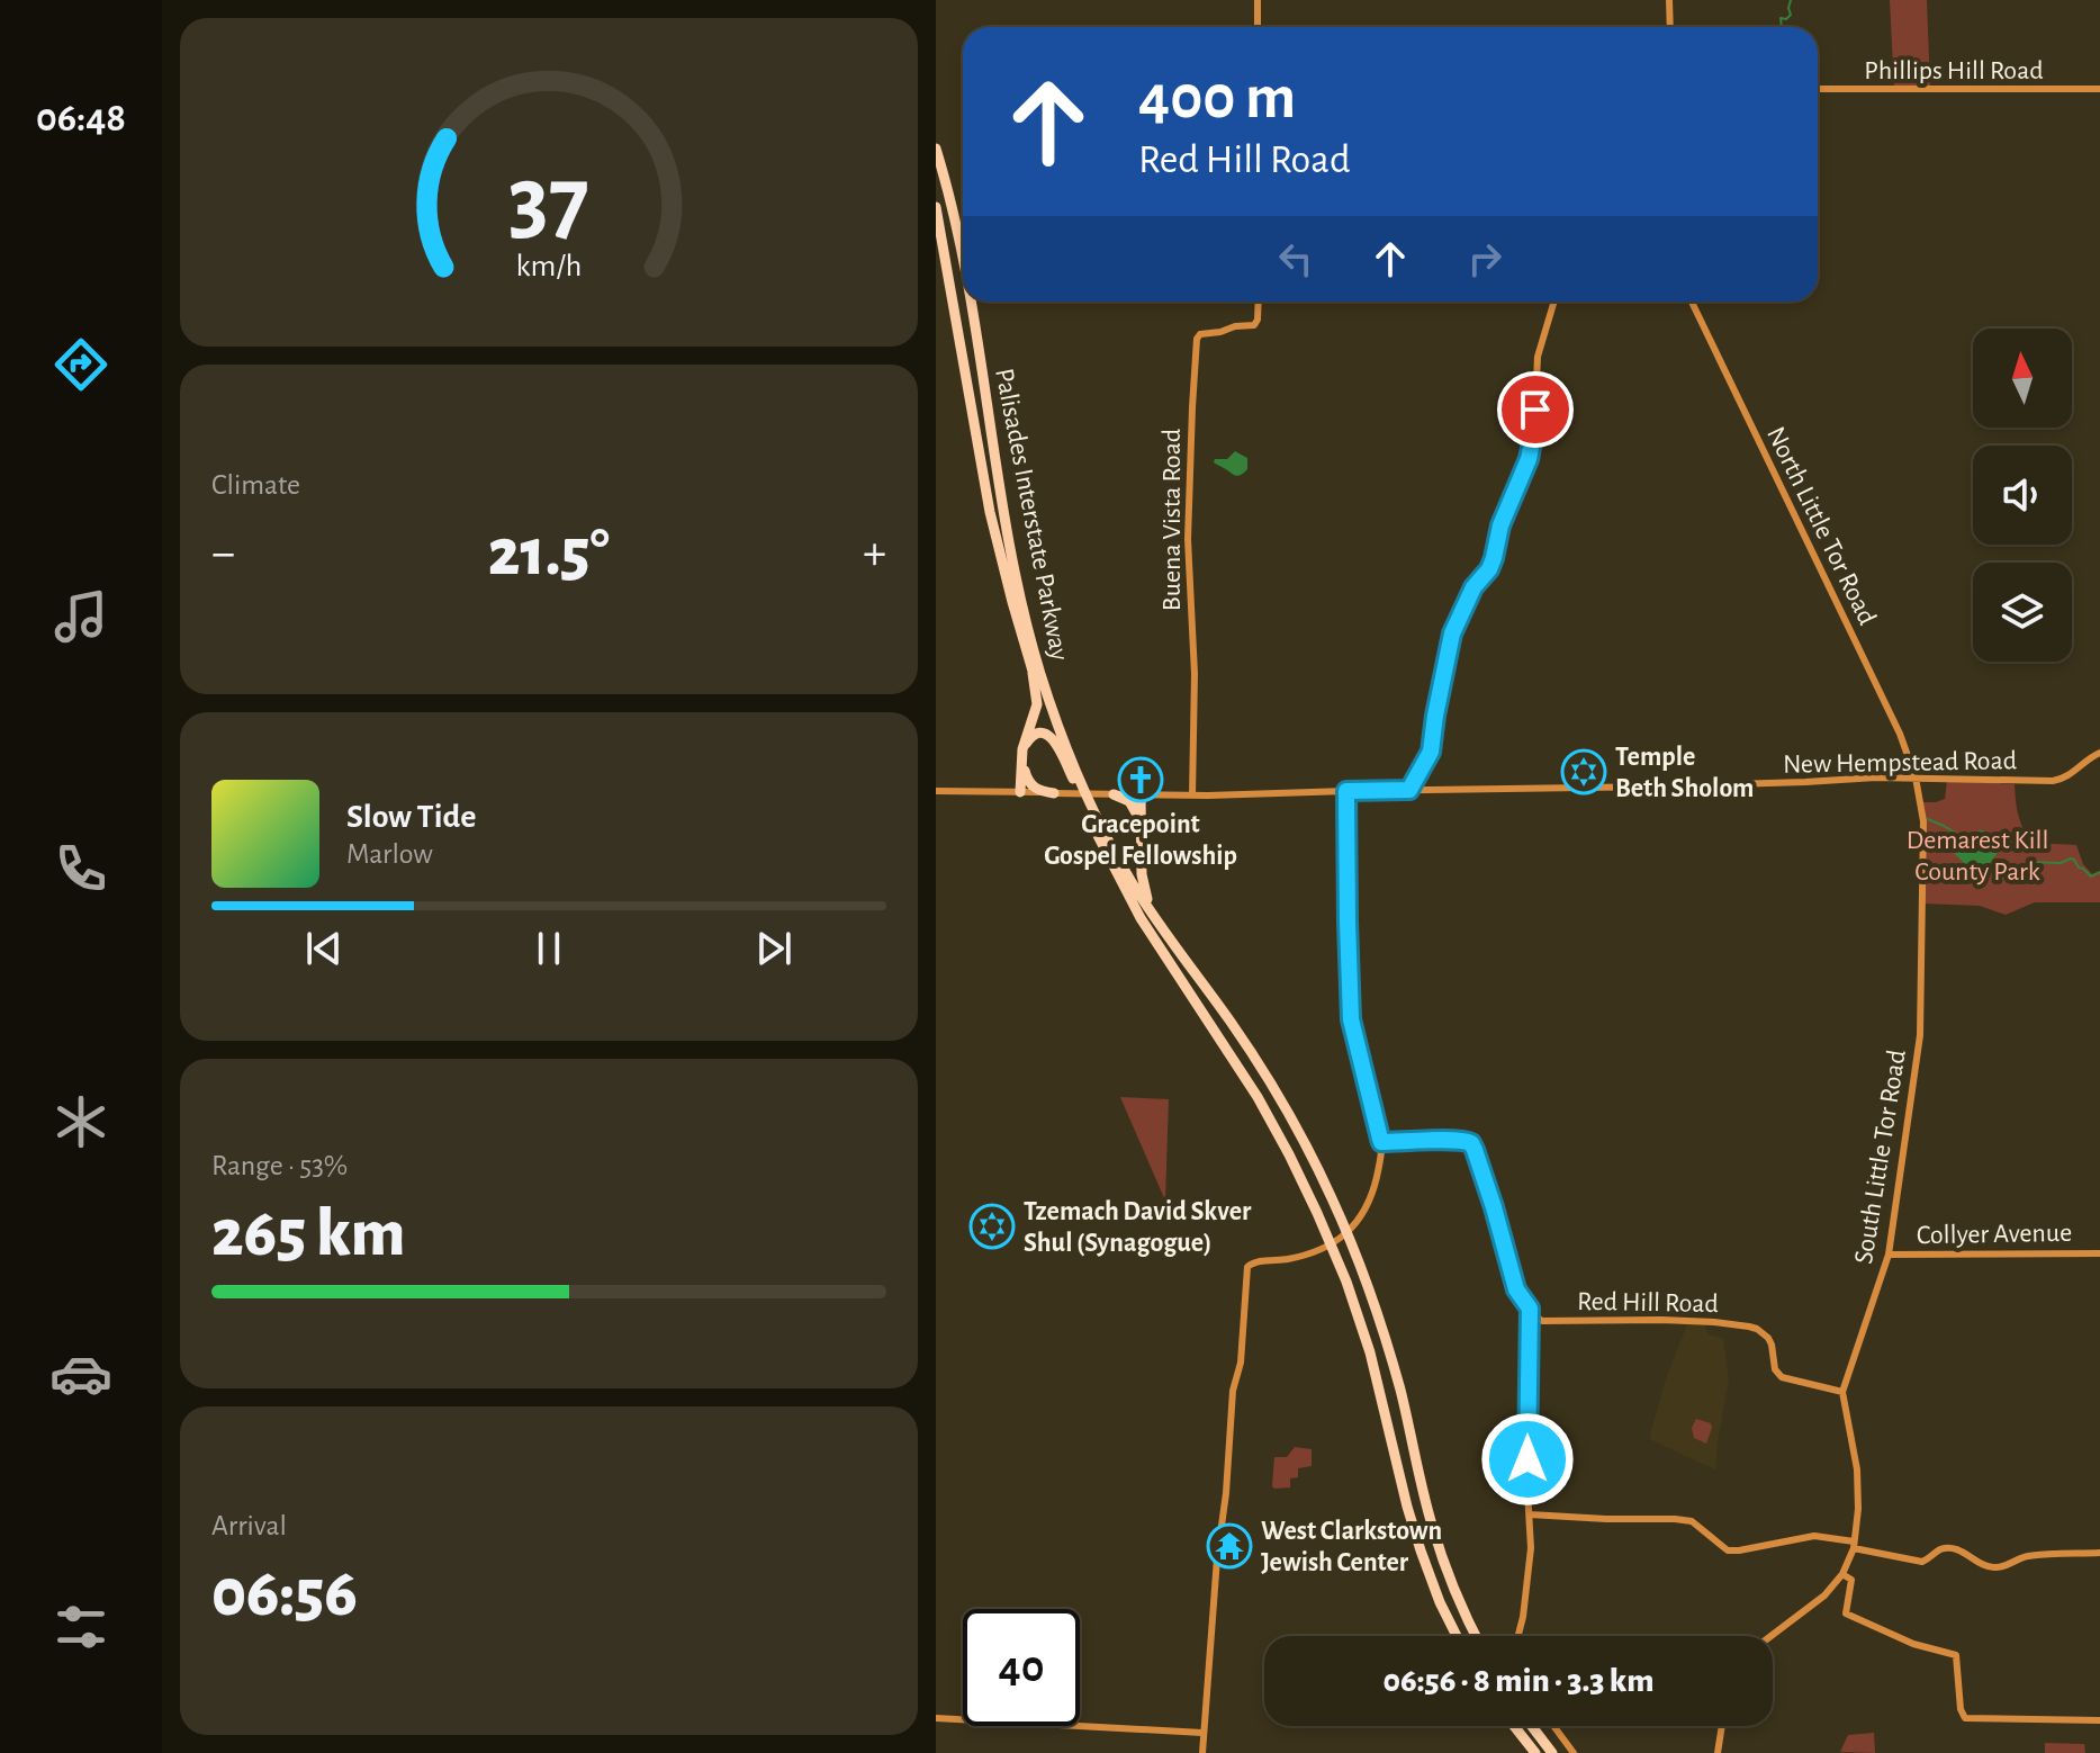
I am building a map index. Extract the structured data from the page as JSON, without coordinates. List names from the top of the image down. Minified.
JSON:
{"streets":{"highway":["Palisades Interstate Parkway"],"street":["Phillips Hill Road","Buena Vista Road","North Little Tor Road","New Hempstead Road","South Little Tor Road","Collyer Avenue","Red Hill Road"]},"crossings":[["Buena Vista Road","New Hempstead Road"],["North Little Tor Road","New Hempstead Road"],["North Little Tor Road","South Little Tor Road"],["New Hempstead Road","South Little Tor Road"],["South Little Tor Road","Collyer Avenue"],["South Little Tor Road","Red Hill Road"]],"parks":["Demarest Kill County Park"],"places":{"synagogue":["Temple Beth Sholom","Tzemach David Skver Shul (Synagogue)"],"church":["Gracepoint Gospel Fellowship"],"temple":["West Clarkstown Jewish Center"]},"north":"top","page":{"tabs":"06:48","turn":["400 m","Red Hill Road"],"tile":["Climate",["Range · 53%","265 km"],["Arrival","06:56"]],"heat":["−","21.5°","+"],"song":["Slow Tide","Marlow"],"limit":"40","trip":"06:56 · 8 min · 3.3 km","gauge":["37","km/h"]}}
